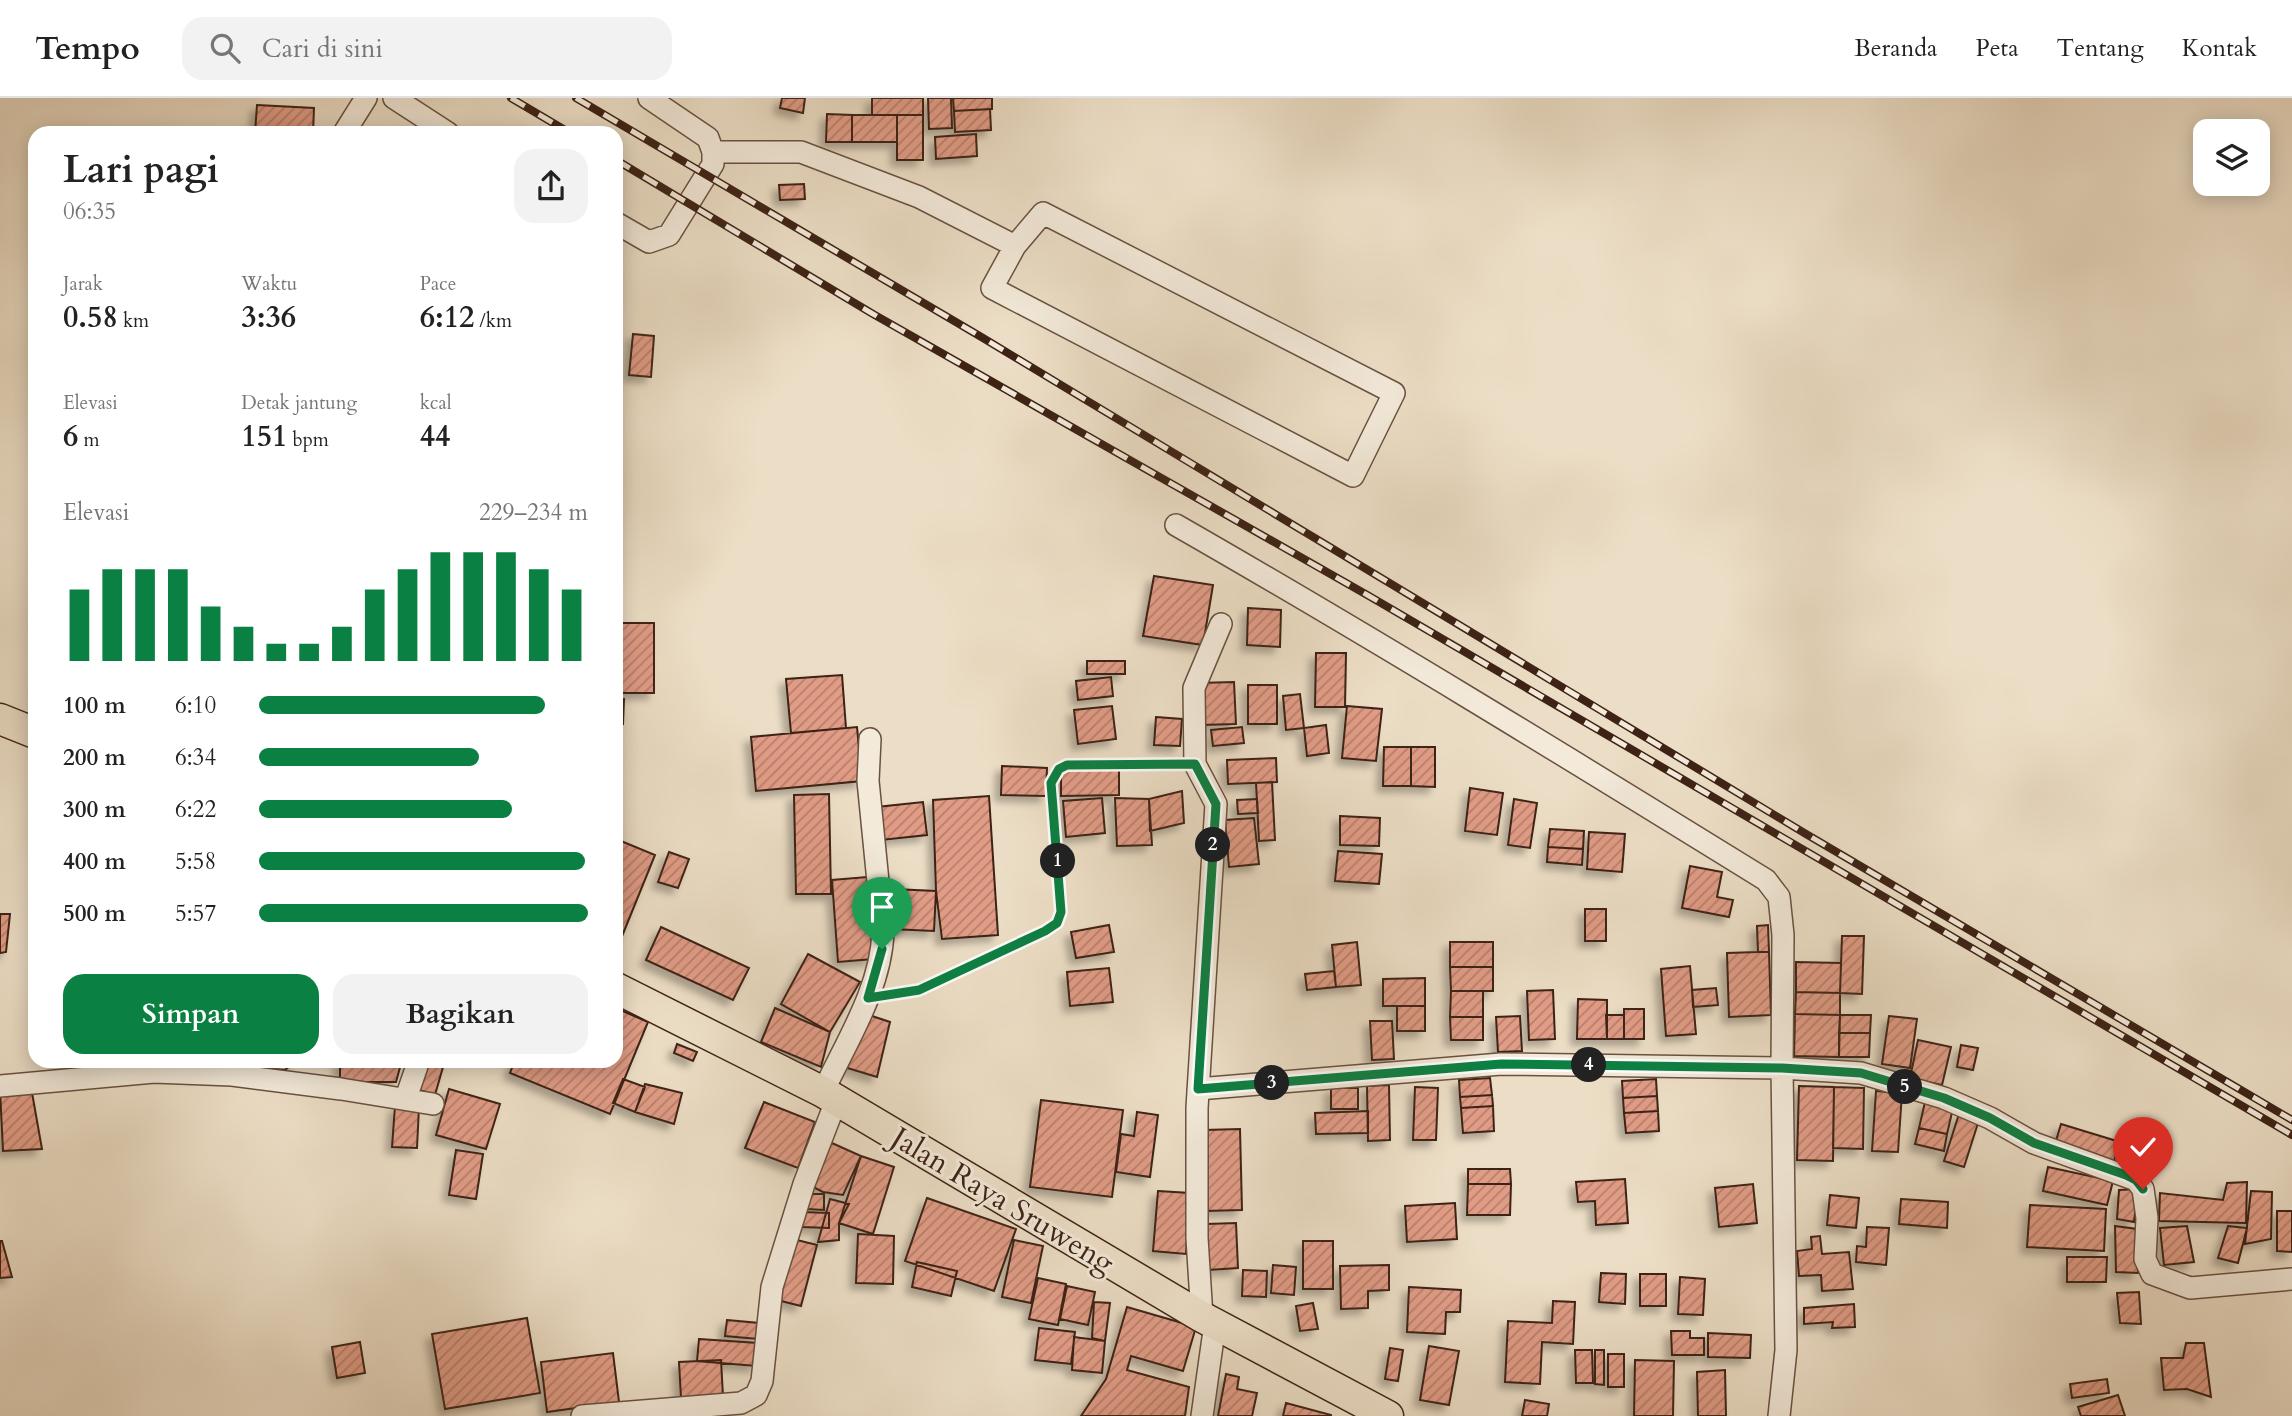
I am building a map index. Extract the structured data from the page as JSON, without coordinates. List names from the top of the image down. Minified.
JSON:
{"streets":{"highway":["Jalan Raya Sruweng"]},"page":{"header":"Tempo","search":"Cari di sini","nav":["Beranda","Peta","Tentang","Kontak"],"heading":["Lari pagi","06:35"],"stats":[["Jarak","0.58 km"],["Waktu","3:36"],["Pace","6:12 /km"],["Elevasi","6 m"],["Detak jantung","151 bpm"],["kcal","44"]],"chart":["Elevasi","229–234 m"],"list":[{"name":"100 m","note":"6:10"},{"name":"200 m","note":"6:34"},{"name":"300 m","note":"6:22"},{"name":"400 m","note":"5:58"},{"name":"500 m","note":"5:57"}],"pins":["2","1","4","3","5"],"buttons":["Simpan","Bagikan"]}}
